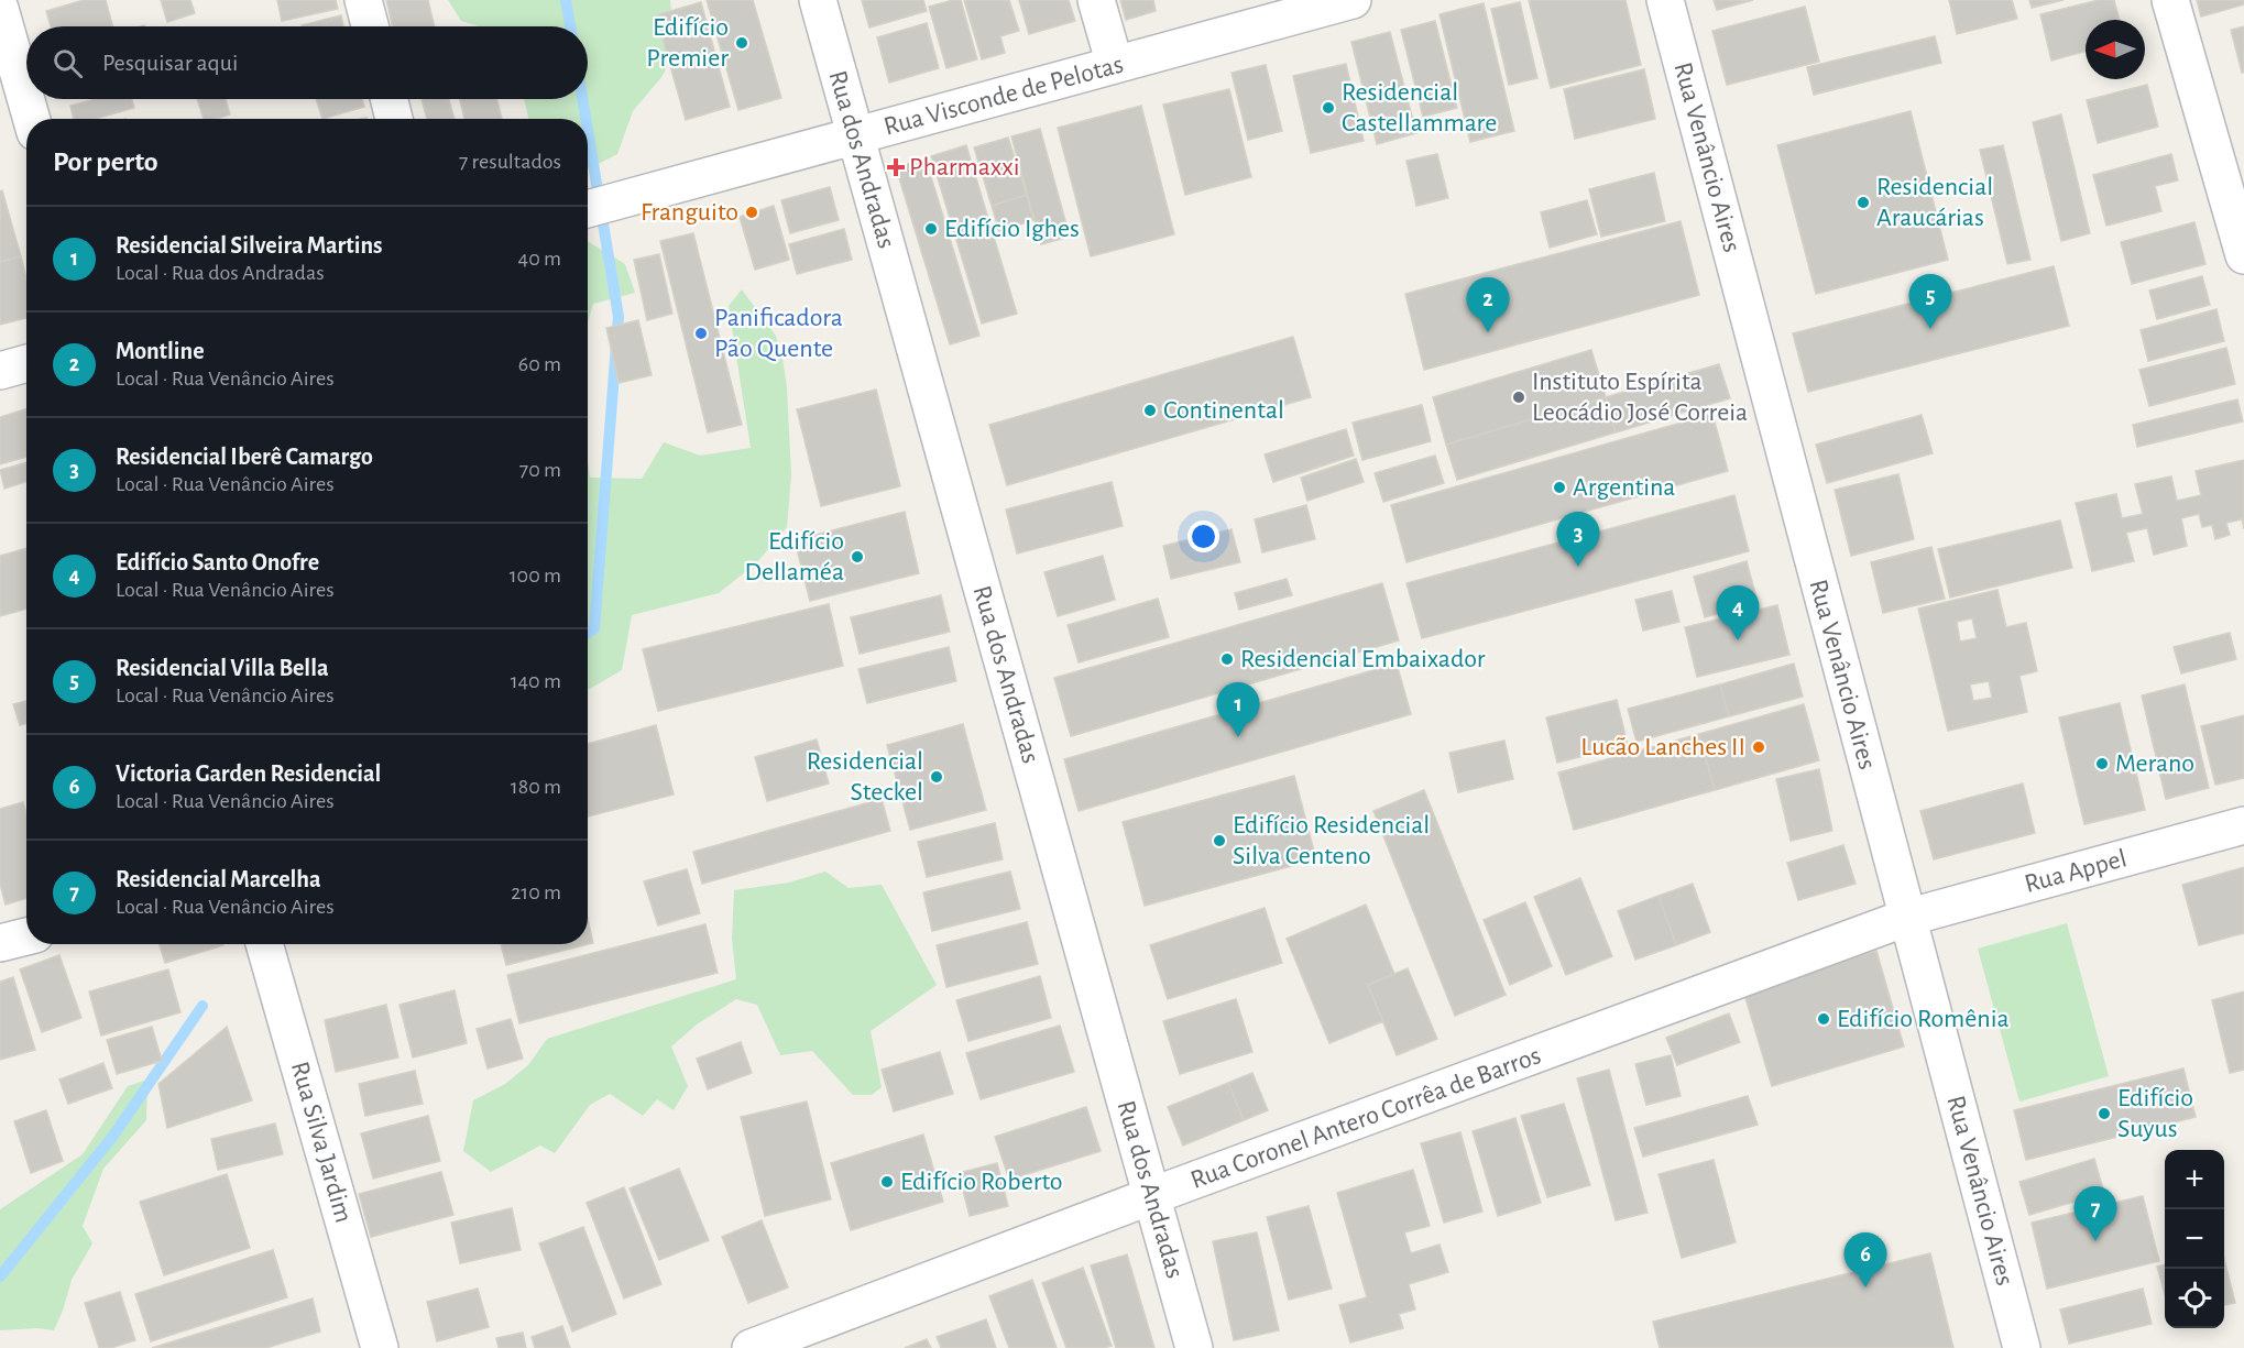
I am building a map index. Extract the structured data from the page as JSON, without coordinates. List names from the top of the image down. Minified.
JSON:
{"streets":{"street":["Rua Visconde de Pelotas","Rua Venâncio Aires","Rua dos Andradas","Rua Appel","Rua Coronel Antero Corrêa de Barros","Rua Silva Jardim"]},"crossings":[["Rua Visconde de Pelotas","Rua dos Andradas"],["Rua Venâncio Aires","Rua Appel"],["Rua Venâncio Aires","Rua Coronel Antero Corrêa de Barros"],["Rua dos Andradas","Rua Coronel Antero Corrêa de Barros"],["Rua Appel","Rua Coronel Antero Corrêa de Barros"]],"places":{"other":["Edifício Premier","Residencial Castellammare","Residencial Araucárias","Franguito","Edifício Ighes","Panificadora Pão Quente","Instituto Espírita Leocádio José Correia","Continental","Argentina","Edifício Dellaméa","Residencial Embaixador","Lucão Lanches II","Merano","Residencial Steckel","Edifício Residencial Silva Centeno","Edifício Romênia","Edifício Suyus","Edifício Roberto"],"health":["Pharmaxxi"]},"north":"left","page":{"search":"Pesquisar aqui","heading":["Por perto","7 resultados"],"list":[{"mark":"1","name":"Residencial Silveira Martins","note":"Local · Rua dos Andradas","value":"40 m"},{"mark":"2","name":"Montline","note":"Local · Rua Venâncio Aires","value":"60 m"},{"mark":"3","name":"Residencial Iberê Camargo","note":"Local · Rua Venâncio Aires","value":"70 m"},{"mark":"4","name":"Edifício Santo Onofre","note":"Local · Rua Venâncio Aires","value":"100 m"},{"mark":"5","name":"Residencial Villa Bella","note":"Local · Rua Venâncio Aires","value":"140 m"},{"mark":"6","name":"Victoria Garden Residencial","note":"Local · Rua Venâncio Aires","value":"180 m"},{"mark":"7","name":"Residencial Marcelha","note":"Local · Rua Venâncio Aires","value":"210 m"}],"pins":["5","2","3","4","1","7","6"],"map_buttons":["+","−"]}}
